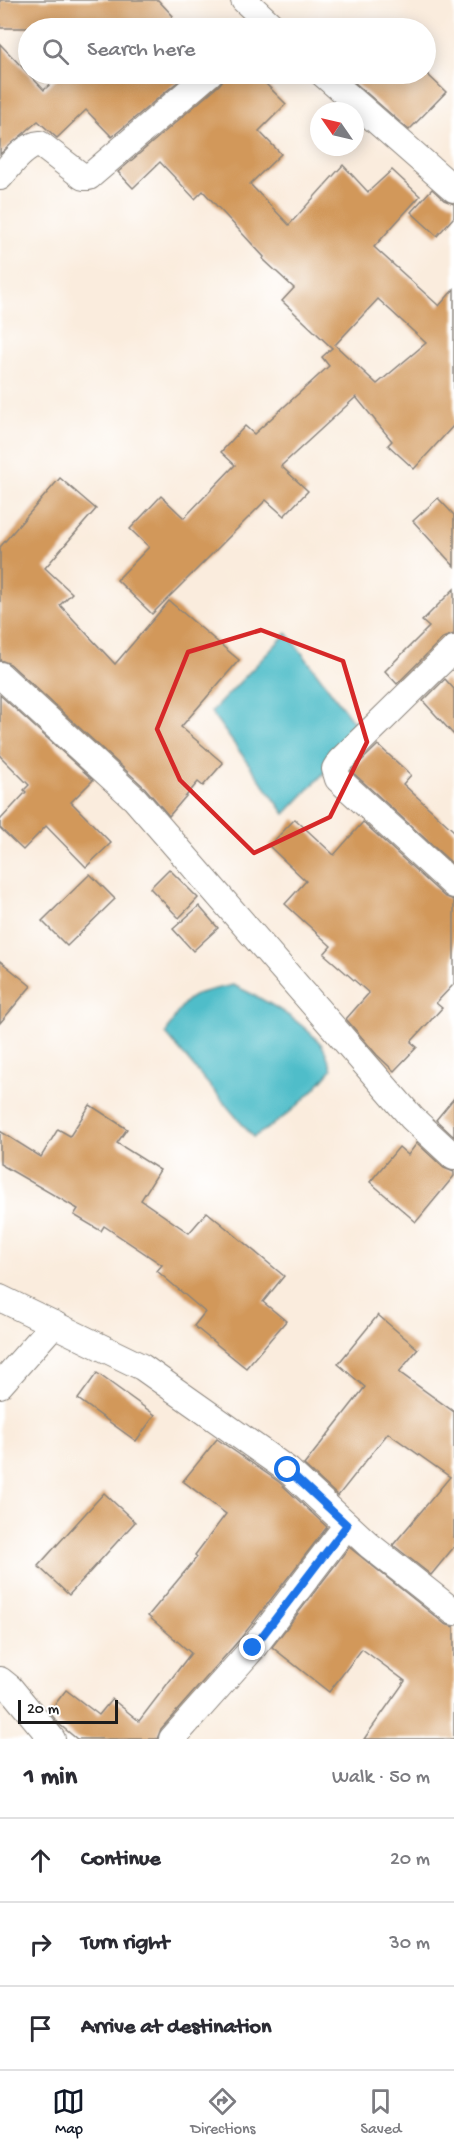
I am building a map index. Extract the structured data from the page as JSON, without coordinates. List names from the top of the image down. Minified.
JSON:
{"scale_bar":"20 m","north":"top left","page":{"search":"Search here","scale":"20 m","heading":["1 min","Walk · 50 m"],"list":[["Continue","20 m"],["Turn right","30 m"],"Arrive at destination"],"nav":["Map","Directions","Saved"]}}
